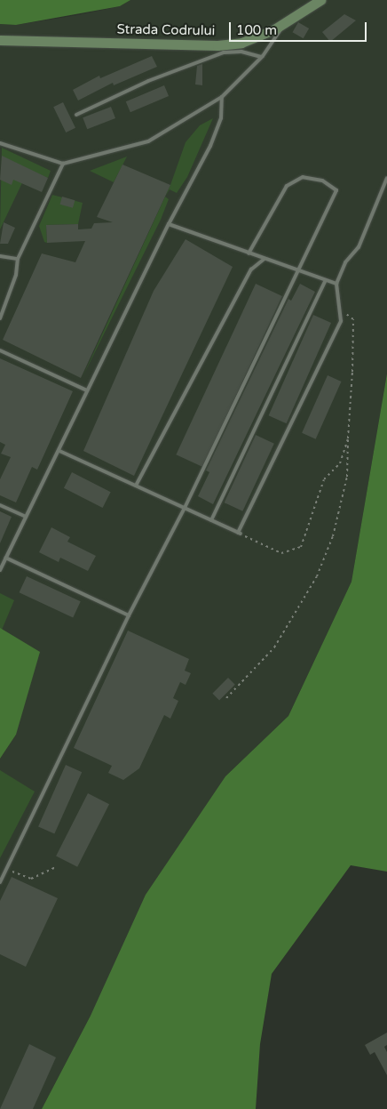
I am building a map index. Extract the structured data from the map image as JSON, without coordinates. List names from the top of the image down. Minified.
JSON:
{"streets":{"street":["Strada Codrului"]},"scale_bar":"100 m"}
